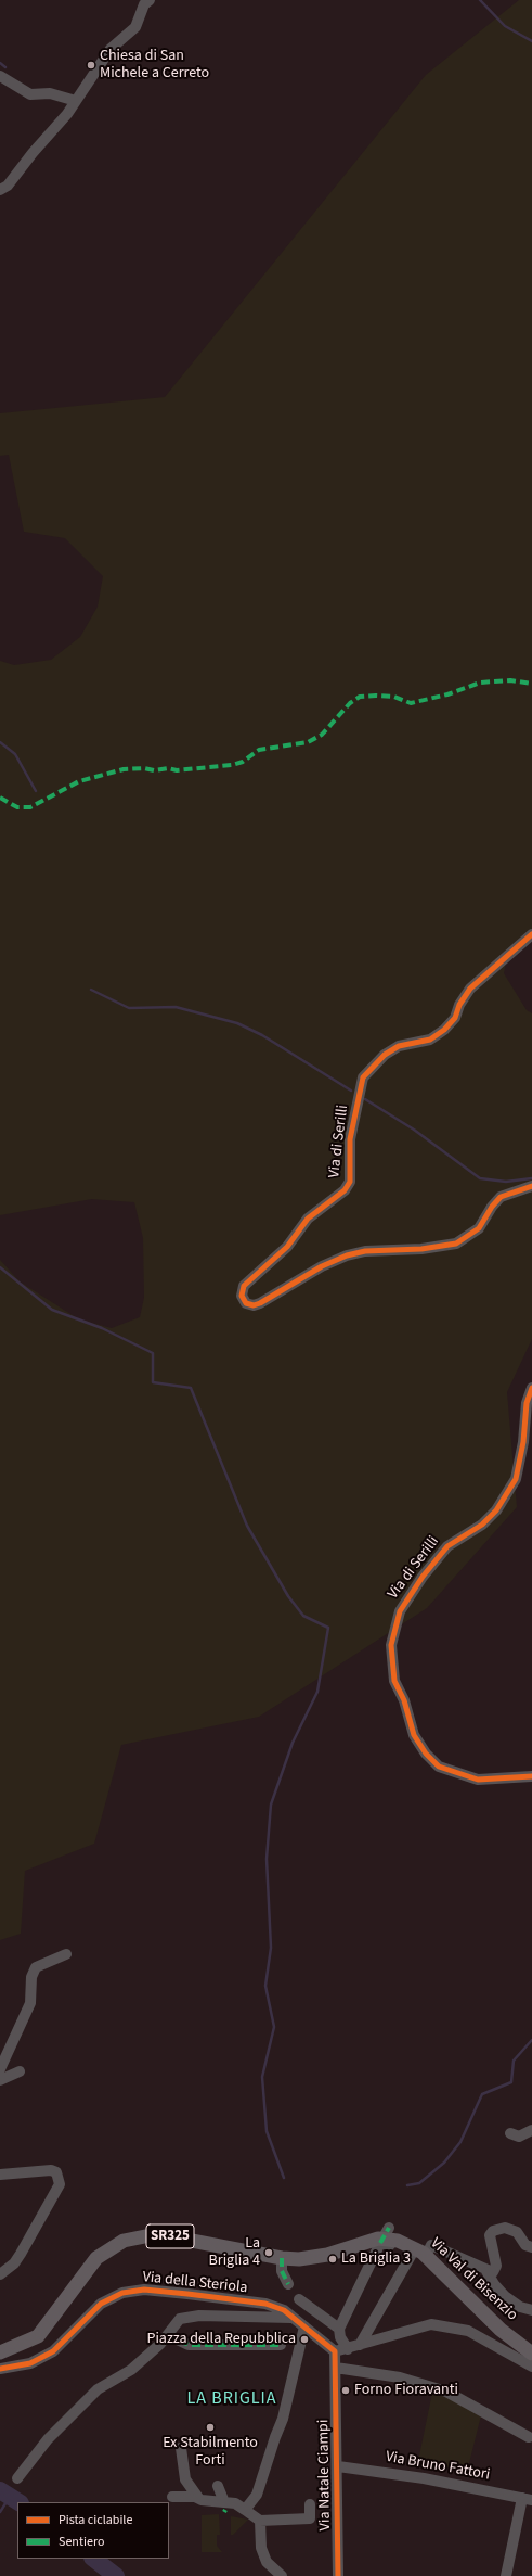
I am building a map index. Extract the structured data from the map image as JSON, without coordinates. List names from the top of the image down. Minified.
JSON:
{"streets":{"main road":["SR325","Via Val di Bisenzio"],"street":["Via di Serilli","Via della Steriola","Via Bruno Fattori","Via Natale Ciampi"]},"crossings":[["Via Bruno Fattori","Via Natale Ciampi"]],"districts":["LA BRIGLIA"],"places":["Chiesa di San Michele a Cerreto","La Briglia 4","La Briglia 3","Piazza della Repubblica","Forno Fioravanti","Ex Stabilmento Forti"],"legend":["Pista ciclabile","Sentiero"]}
